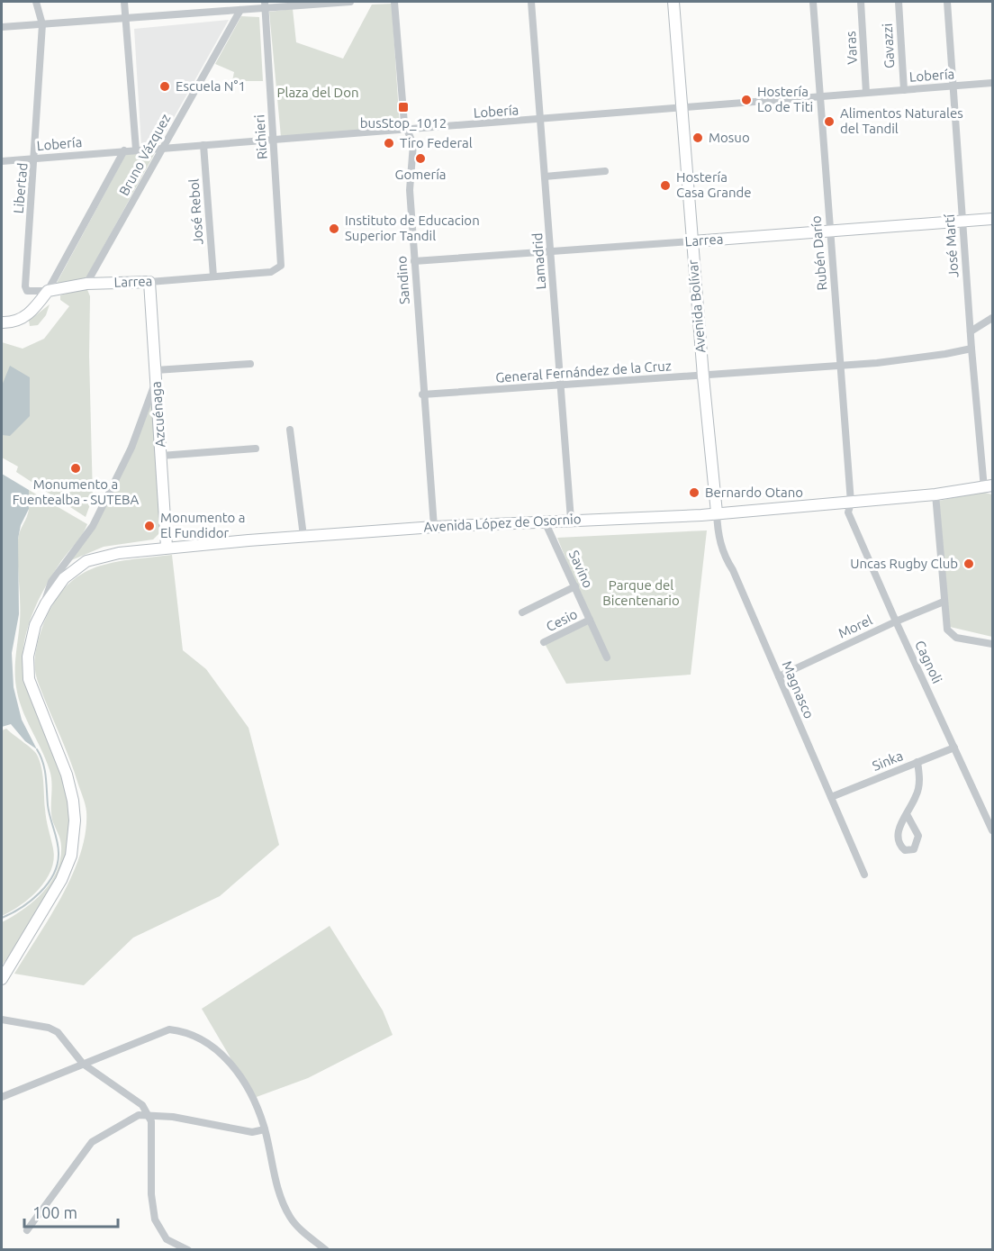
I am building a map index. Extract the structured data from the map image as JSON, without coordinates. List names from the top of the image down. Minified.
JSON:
{"streets":{"main road":["Larrea","Avenida Bolívar","Azcuénaga","Avenida López de Osornio"],"street":["Gavazzi","Varas","Lobería","Richieri","Bruno Vázquez","Libertad","José Rebol","José Martí","Rubén Darío","Lamadrid","Sandino","General Fernández de la Cruz","Savino","Cesio","Morel","Cagnoli","Magnasco","Sinka"]},"crossings":[["Gavazzi","Lobería"],["Varas","Lobería"],["Lobería","Richieri"],["Lobería","Bruno Vázquez"],["Lobería","Libertad"],["Lobería","José Rebol"],["Lobería","José Martí"],["Lobería","Rubén Darío"],["Lobería","Lamadrid"],["Lobería","Sandino"],["Lobería","Avenida Bolívar"],["Richieri","Larrea"],["Bruno Vázquez","Libertad"],["Bruno Vázquez","Larrea"],["Libertad","Larrea"],["José Rebol","Larrea"],["Larrea","José Martí"],["Larrea","Rubén Darío"],["Larrea","Lamadrid"],["Larrea","Sandino"],["Larrea","Avenida Bolívar"],["Larrea","Azcuénaga"],["José Martí","General Fernández de la Cruz"],["José Martí","Avenida López de Osornio"],["Rubén Darío","General Fernández de la Cruz"],["Rubén Darío","Avenida López de Osornio"],["Rubén Darío","Cagnoli"],["Lamadrid","General Fernández de la Cruz"],["Lamadrid","Avenida López de Osornio"],["Sandino","General Fernández de la Cruz"],["Sandino","Avenida López de Osornio"],["Avenida Bolívar","General Fernández de la Cruz"],["Avenida Bolívar","Avenida López de Osornio"],["Avenida Bolívar","Magnasco"],["Azcuénaga","Avenida López de Osornio"],["Avenida López de Osornio","Savino"],["Avenida López de Osornio","Cagnoli"],["Avenida López de Osornio","Magnasco"],["Savino","Cesio"],["Morel","Cagnoli"],["Morel","Magnasco"],["Cagnoli","Sinka"],["Magnasco","Sinka"]],"parks":["Plaza del Don","Parque del Bicentenario"],"places":{"other":["Escuela N°1","Hostería Lo de Titi","Alimentos Naturales del Tandil","Mosuo","Tiro Federal","Gomería","Hostería Casa Grande","Instituto de Educacion Superior Tandil","Monumento a Fuentealba - SUTEBA","Bernardo Otano","Monumento a El Fundidor","Uncas Rugby Club"],"transit":["busStop_1012"]},"scale_bar":"100 m"}
